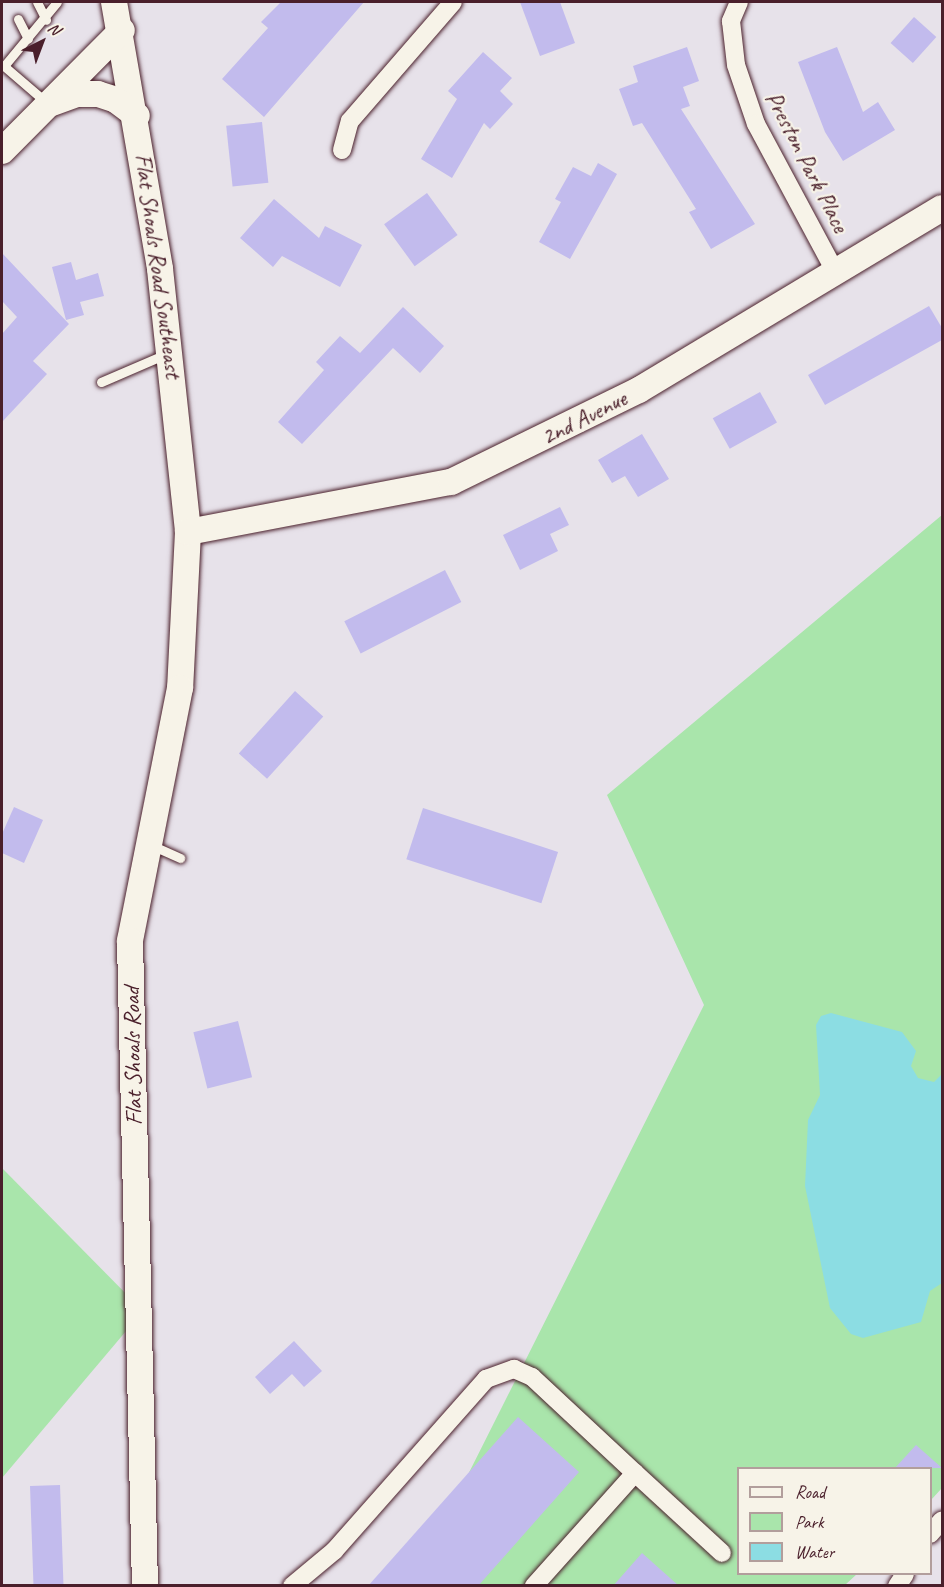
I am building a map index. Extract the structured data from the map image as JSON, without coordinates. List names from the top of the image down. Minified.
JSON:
{"streets":{"street":["Preston Park Place","Flat Shoals Road Southeast","2nd Avenue","Flat Shoals Road"]},"crossings":[["Preston Park Place","2nd Avenue"],["Flat Shoals Road Southeast","2nd Avenue"],["Flat Shoals Road Southeast","Flat Shoals Road"],["2nd Avenue","Flat Shoals Road"]],"legend":["Road","Park","Water"],"north":"top right"}
